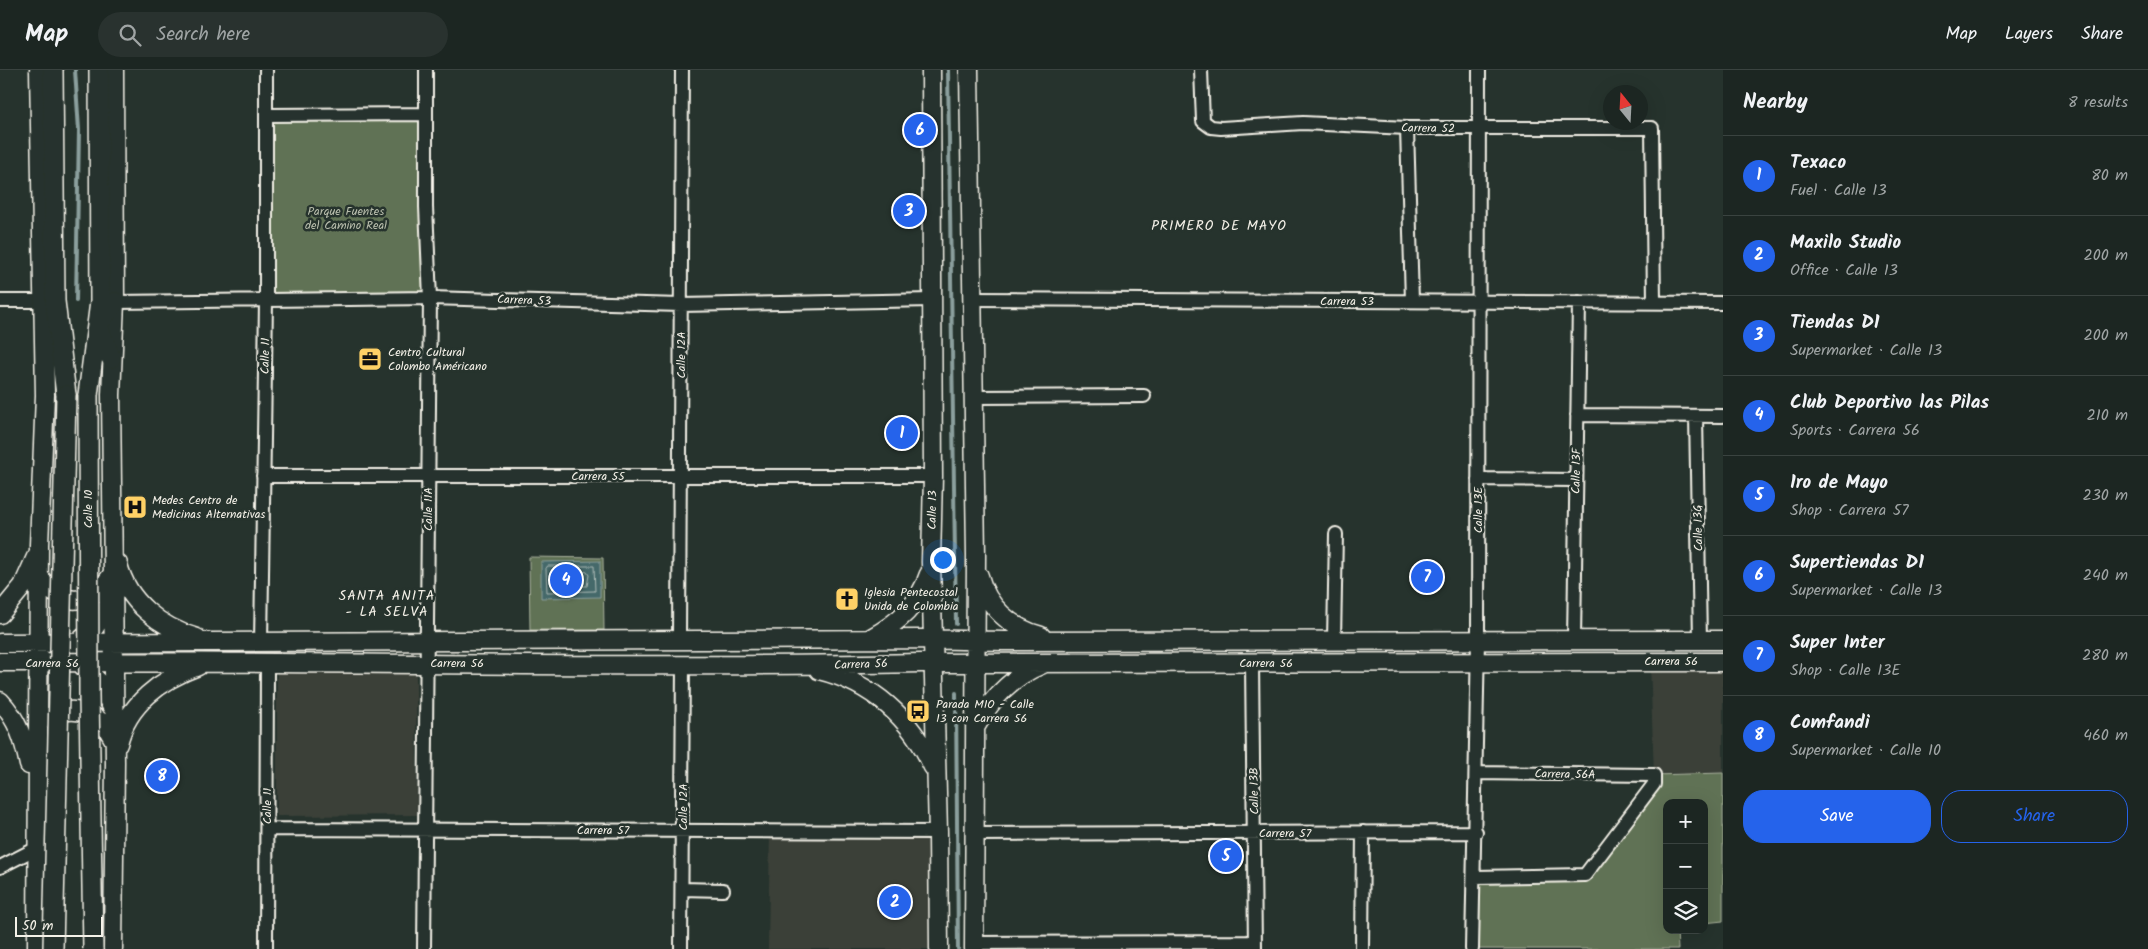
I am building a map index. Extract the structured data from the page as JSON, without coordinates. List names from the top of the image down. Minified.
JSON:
{"streets":{"main road":["Calle 10"],"street":["Carrera 52","Carrera 53","Calle 12A","Calle 11","Calle 13F","Carrera 55","Calle 11A","Calle 13","Calle 13E","Calle 13G","Carrera 56","Carrera 56A","Calle 13B","Carrera 57"]},"crossings":[["Carrera 52","Carrera 53"],["Carrera 52","Calle 13E"],["Carrera 53","Calle 12A"],["Carrera 53","Calle 11"],["Carrera 53","Calle 13F"],["Carrera 53","Calle 10"],["Carrera 53","Calle 11A"],["Carrera 53","Calle 13"],["Carrera 53","Calle 13E"],["Calle 12A","Carrera 55"],["Calle 12A","Carrera 56"],["Calle 12A","Carrera 57"],["Calle 11","Carrera 55"],["Calle 11","Carrera 56"],["Calle 11","Carrera 57"],["Calle 13F","Carrera 56"],["Carrera 55","Calle 11A"],["Carrera 55","Calle 13"],["Calle 10","Carrera 56"],["Calle 11A","Carrera 56"],["Calle 11A","Carrera 57"],["Calle 13","Carrera 56"],["Calle 13","Carrera 57"],["Calle 13E","Carrera 56"],["Calle 13E","Carrera 56A"],["Calle 13E","Carrera 57"],["Calle 13G","Carrera 56"],["Carrera 56","Calle 13B"],["Calle 13B","Carrera 57"]],"districts":["PRIMERO DE MAYO","SANTA ANITA - LA SELVA"],"parks":["Parque Fuentes del Camino Real"],"places":{"office":["Centro Cultural Colombo Américano"],"hospital":["Medes Centro de Medicinas Alternativas"],"church":["Iglesia Pentecostal Unida de Colombia"],"bus stop":["Parada MIO - Calle 13 con Carrera 56"]},"scale_bar":"50 m","north":"top","page":{"header":"Map","search":"Search here","nav":["Map","Layers","Share"],"heading":["Nearby","8 results"],"pins":["6","3","1","7","4","8","5","2"],"list":[{"mark":"1","name":"Texaco","note":"Fuel · Calle 13","value":"80 m"},{"mark":"2","name":"Maxilo Studio","note":"Office · Calle 13","value":"200 m"},{"mark":"3","name":"Tiendas D1","note":"Supermarket · Calle 13","value":"200 m"},{"mark":"4","name":"Club Deportivo las Pilas","note":"Sports · Carrera 56","value":"210 m"},{"mark":"5","name":"1ro de Mayo","note":"Shop · Carrera 57","value":"230 m"},{"mark":"6","name":"Supertiendas D1","note":"Supermarket · Calle 13","value":"240 m"},{"mark":"7","name":"Super Inter","note":"Shop · Calle 13E","value":"280 m"},{"mark":"8","name":"Comfandi","note":"Supermarket · Calle 10","value":"460 m"}],"buttons":["Save","Share"],"map_buttons":["+","−"],"scale":"50 m"}}
